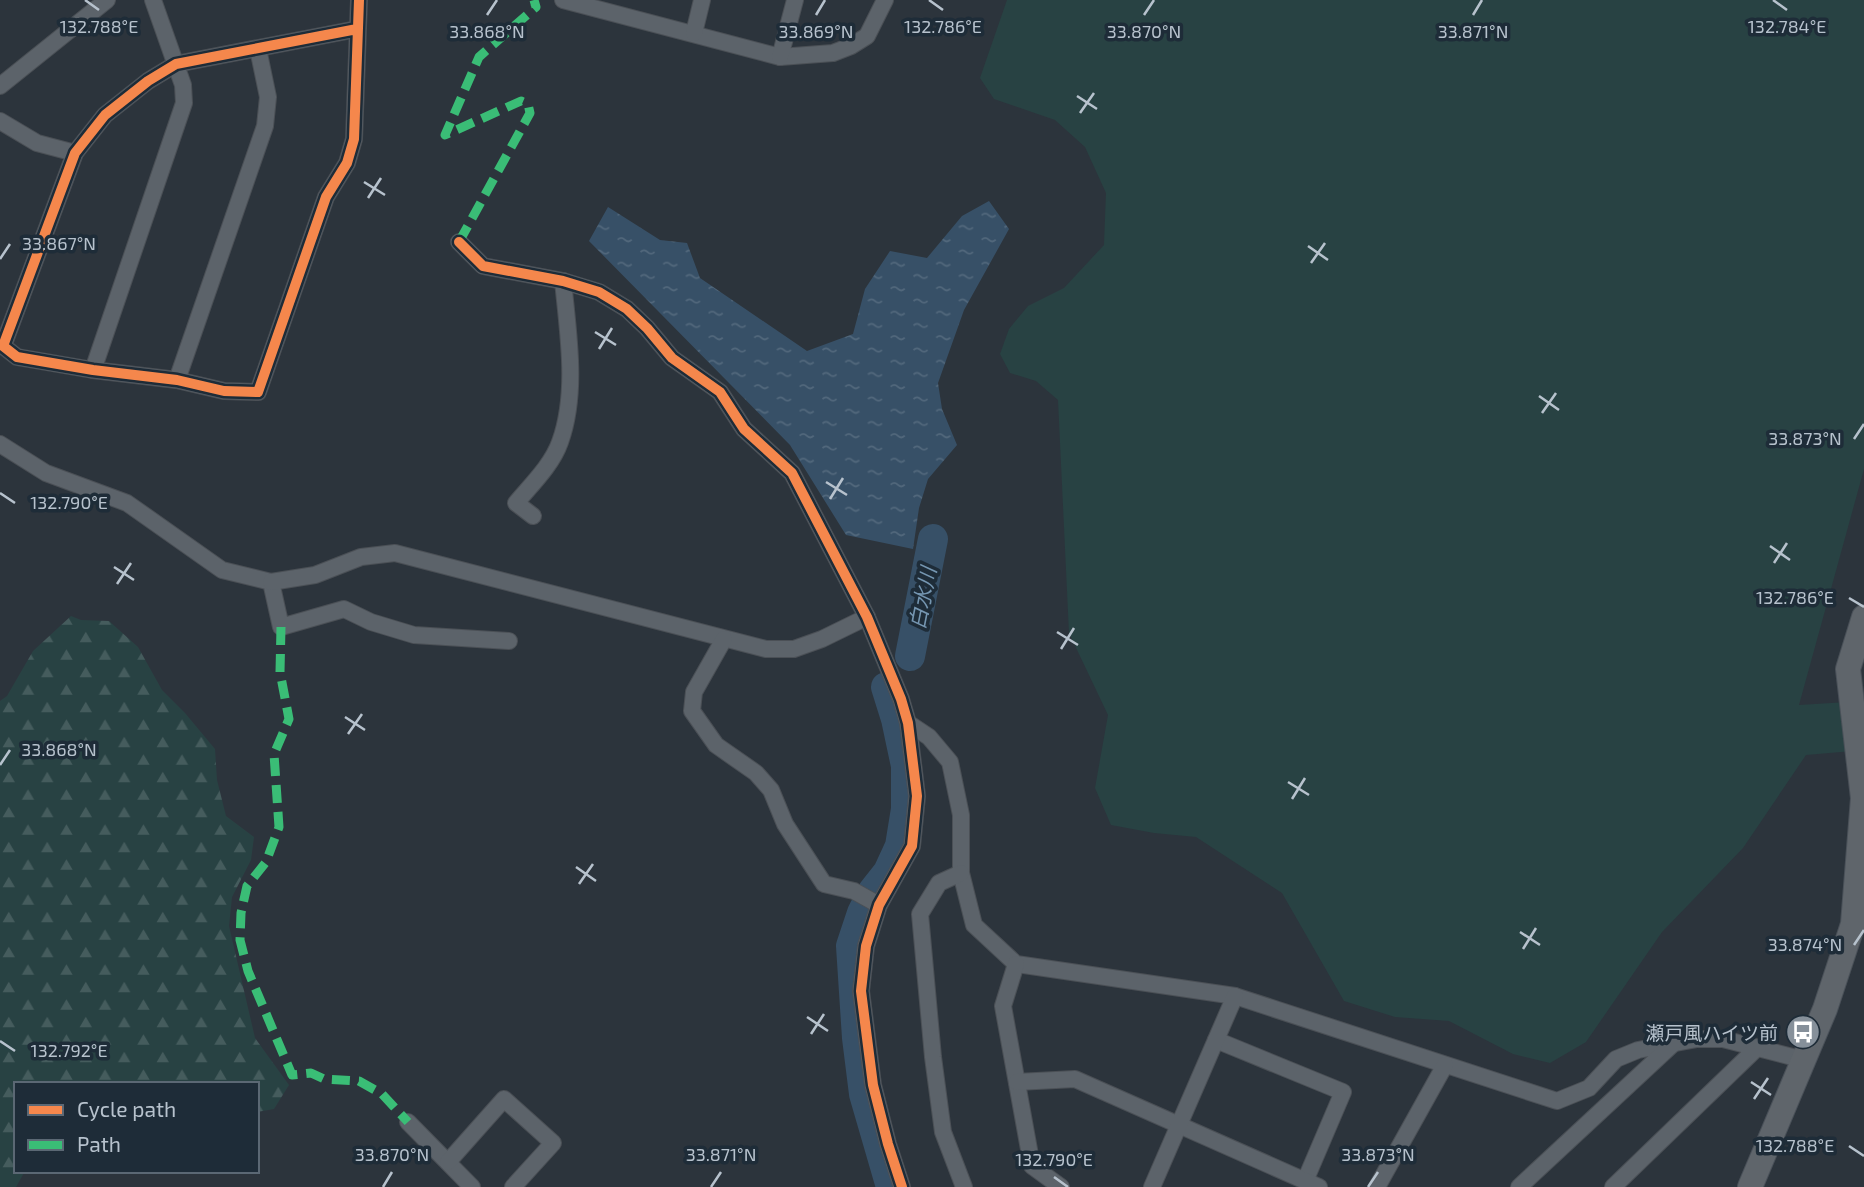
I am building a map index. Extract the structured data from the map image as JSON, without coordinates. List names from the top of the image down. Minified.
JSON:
{"water":["白水川"],"places":{"bus stop":["瀬戸風ハイツ前"]},"legend":["Cycle path","Path"],"coordinates":["132.784°E","132.788°E","132.786°E","33.868°N","33.869°N","33.870°N","33.871°N","33.867°N","33.873°N","132.790°E","33.874°N","132.792°E"]}
